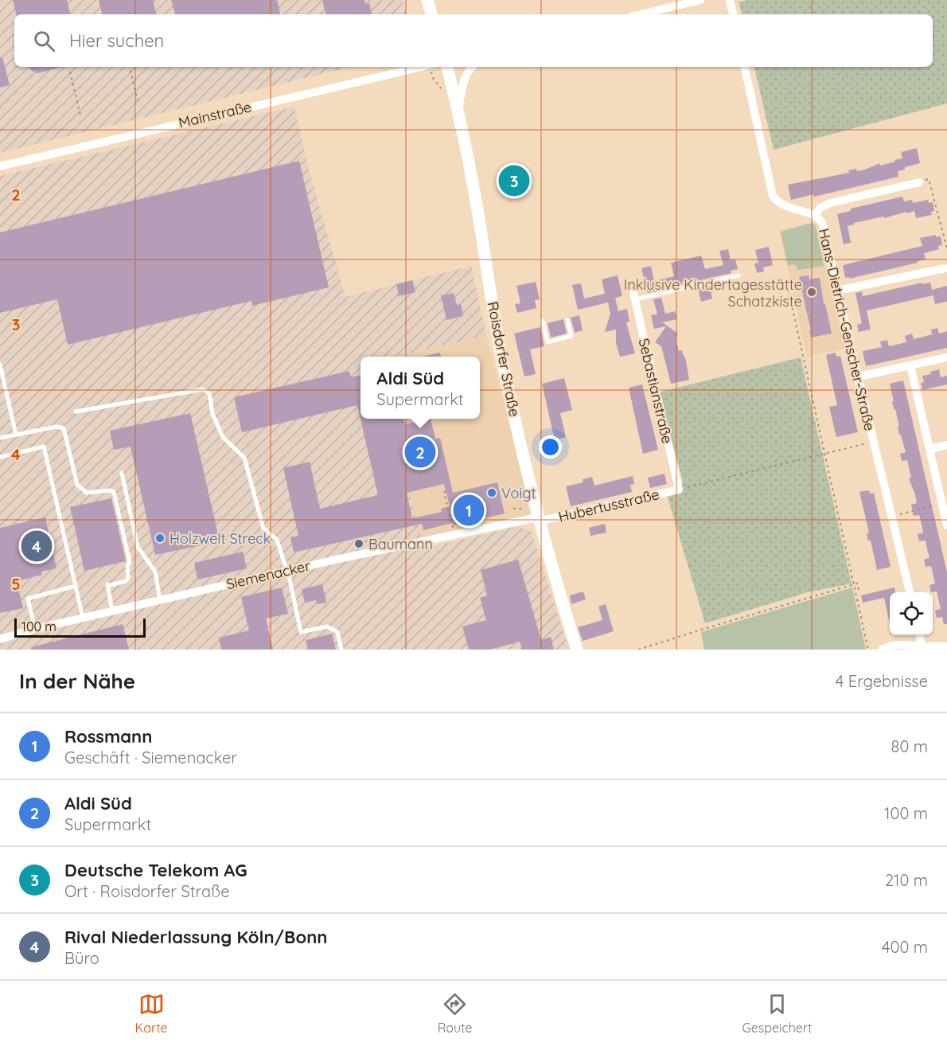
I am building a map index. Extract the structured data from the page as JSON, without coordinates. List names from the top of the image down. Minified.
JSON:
{"streets":{"main road":["Roisdorfer Straße"],"street":["Mainstraße","Hans-Dietrich-Genscher-Straße","Sebastianstraße","Hubertusstraße","Siemenacker"]},"crossings":[["Roisdorfer Straße","Hubertusstraße"],["Roisdorfer Straße","Siemenacker"],["Sebastianstraße","Hubertusstraße"],["Hubertusstraße","Siemenacker"]],"places":["Inklusive Kindertagesstätte Schatzkiste","Voigt","Holzwelt Streck","Baumann"],"scale_bar":"100 m","page":{"search":"Hier suchen","pins":["3","2","1","4"],"popup":["Aldi Süd","Supermarkt"],"scale":"100 m","heading":["In der Nähe","4 Ergebnisse"],"list":[{"mark":"1","name":"Rossmann","note":"Geschäft · Siemenacker","value":"80 m"},{"mark":"2","name":"Aldi Süd","note":"Supermarkt","value":"100 m"},{"mark":"3","name":"Deutsche Telekom AG","note":"Ort · Roisdorfer Straße","value":"210 m"},{"mark":"4","name":"Rival Niederlassung Köln/Bonn","note":"Büro","value":"400 m"}],"nav":["Karte","Route","Gespeichert"]},"grid":{"rows":["2","3","4","5"]}}
